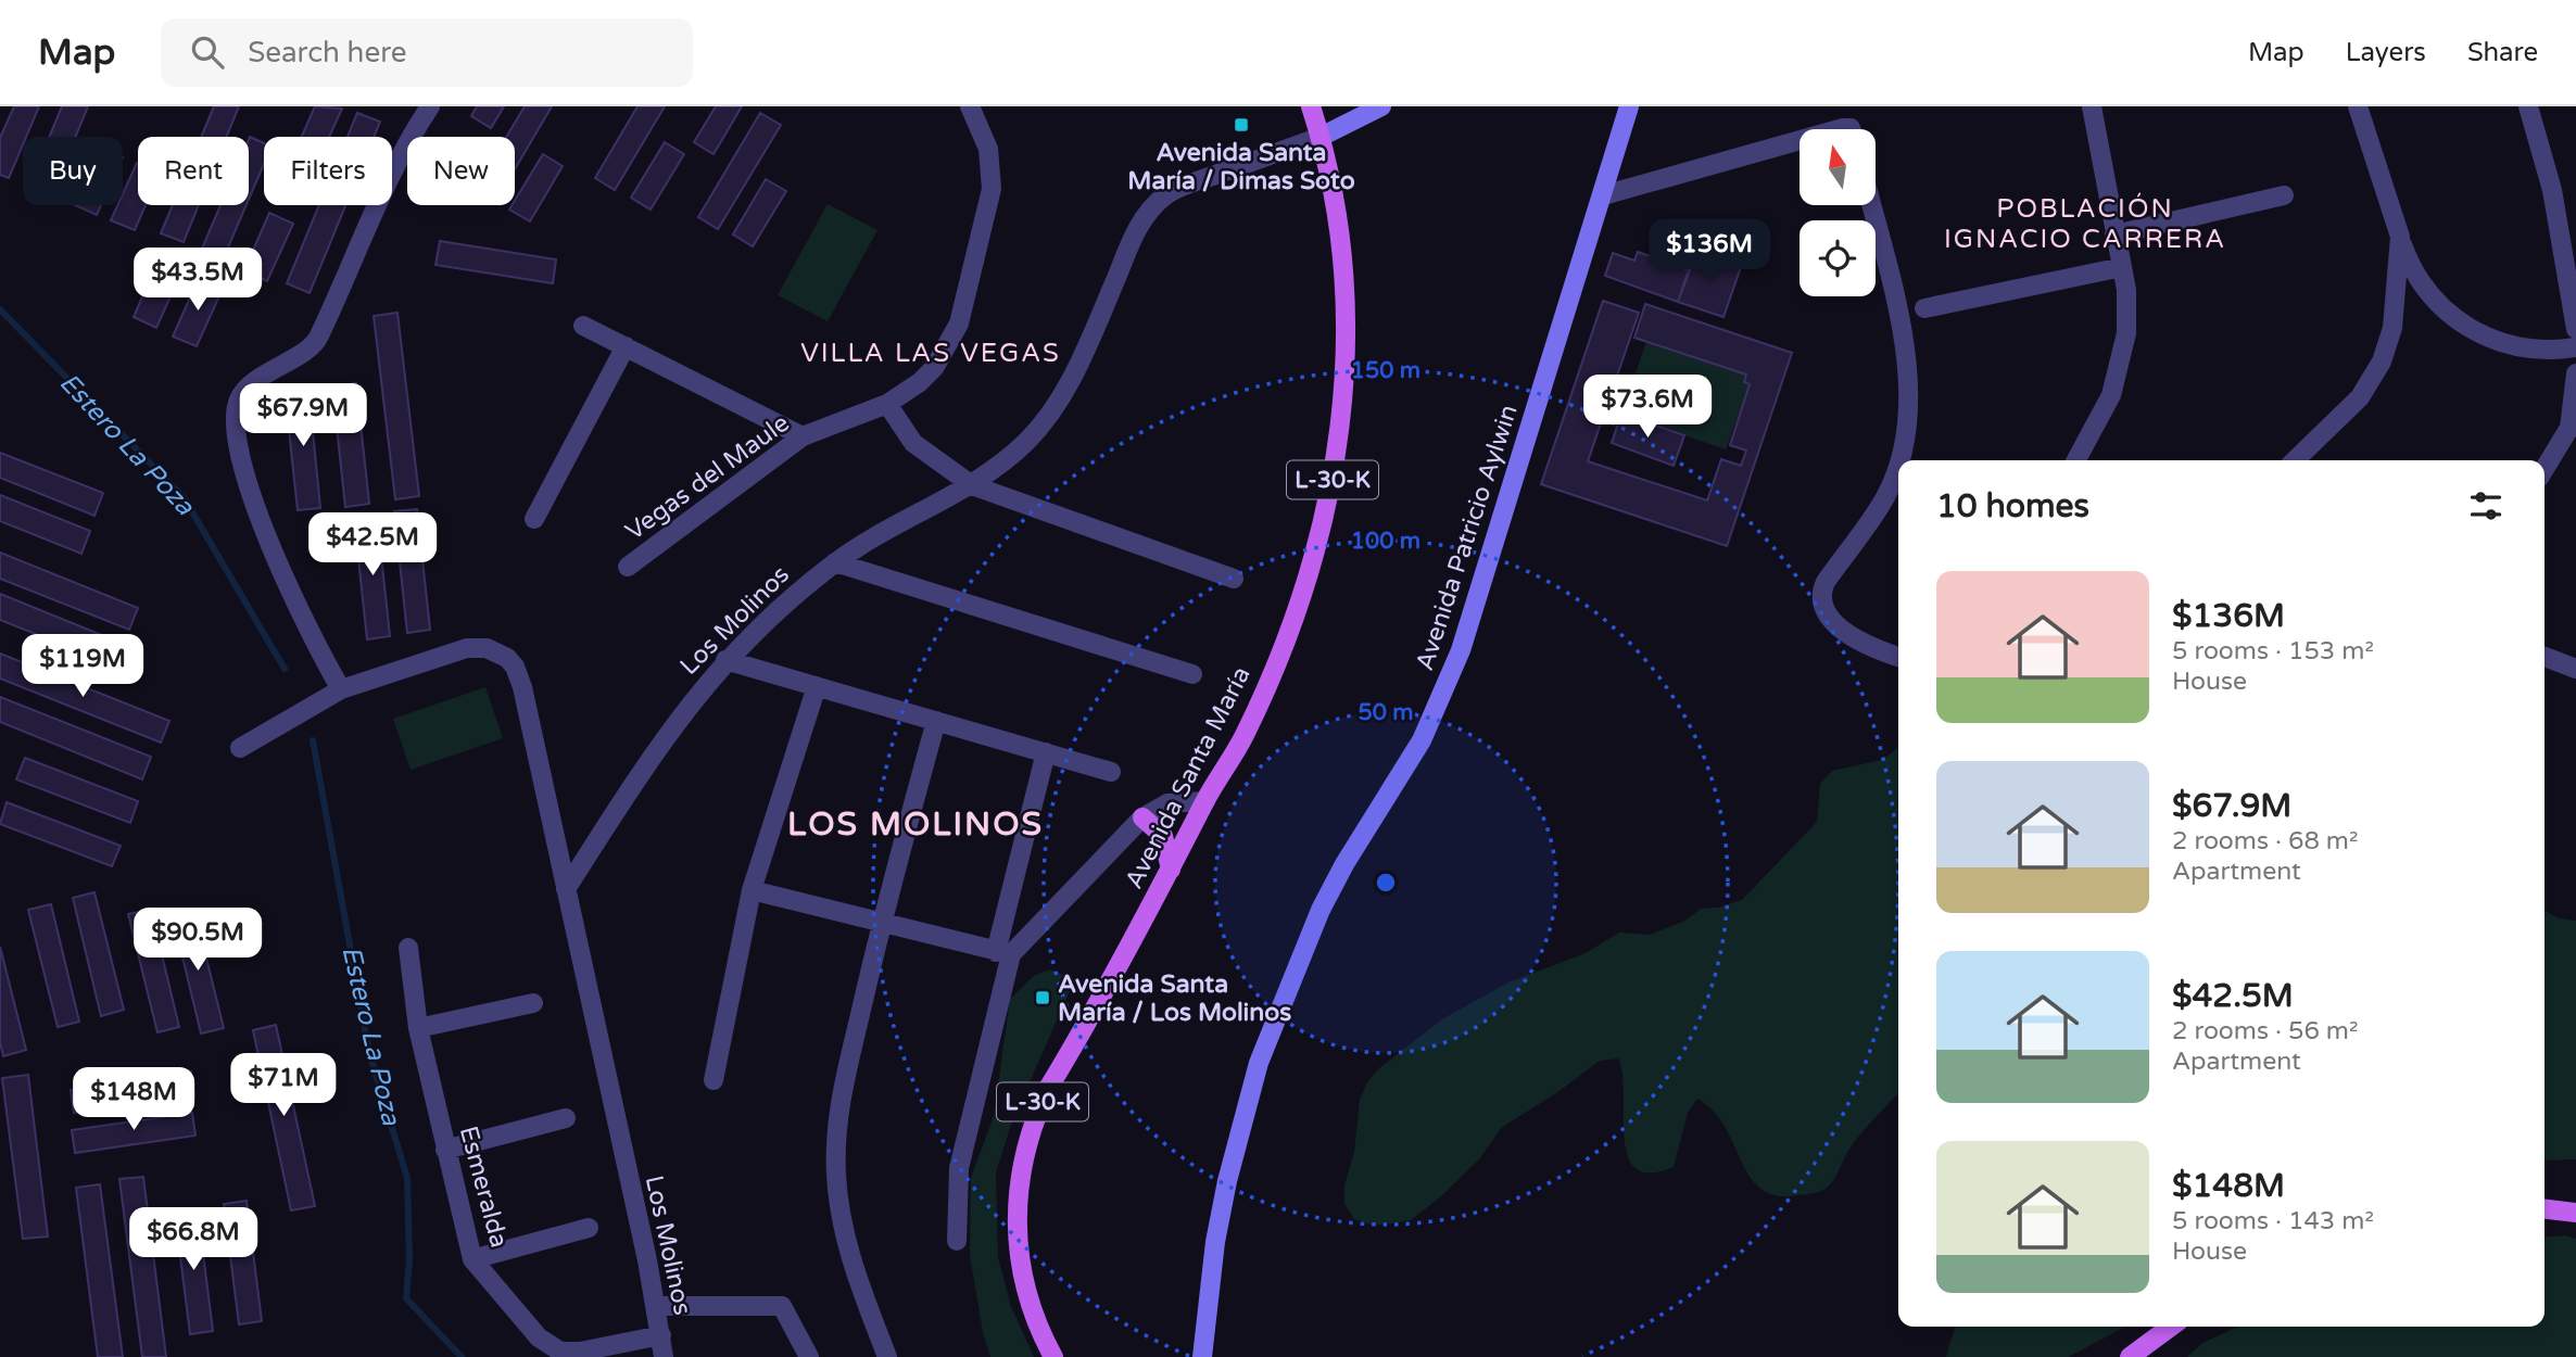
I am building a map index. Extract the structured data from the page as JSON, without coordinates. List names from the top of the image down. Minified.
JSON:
{"streets":{"main road":["L-30-K","Avenida Santa María"],"street":["Vegas del Maule","Avenida Patricio Aylwin","Los Molinos","Esmeralda"]},"crossings":[["Los Molinos","Avenida Santa María"],["Los Molinos","Esmeralda"]],"districts":["POBLACIÓN IGNACIO CARRERA","VILLA LAS VEGAS","LOS MOLINOS"],"water":["Estero La Poza"],"places":{"transit":["Avenida Santa María / Dimas Soto","Avenida Santa María / Los Molinos"]},"north":"top","page":{"header":"Map","search":"Search here","nav":["Map","Layers","Share"],"chip":["Buy","Rent","Filters","New"],"price":["$136M","$43.5M","$73.6M","$67.9M","$42.5M","$119M","$90.5M","$71M","$148M","$66.8M"],"heading":"10 homes","list":[{"name":"$136M","note":"5 rooms · 153 m² · House"},{"name":"$67.9M","note":"2 rooms · 68 m² · Apartment"},{"name":"$42.5M","note":"2 rooms · 56 m² · Apartment"},{"name":"$148M","note":"5 rooms · 143 m² · House"}]},"rings":["150 m","100 m","50 m"]}
